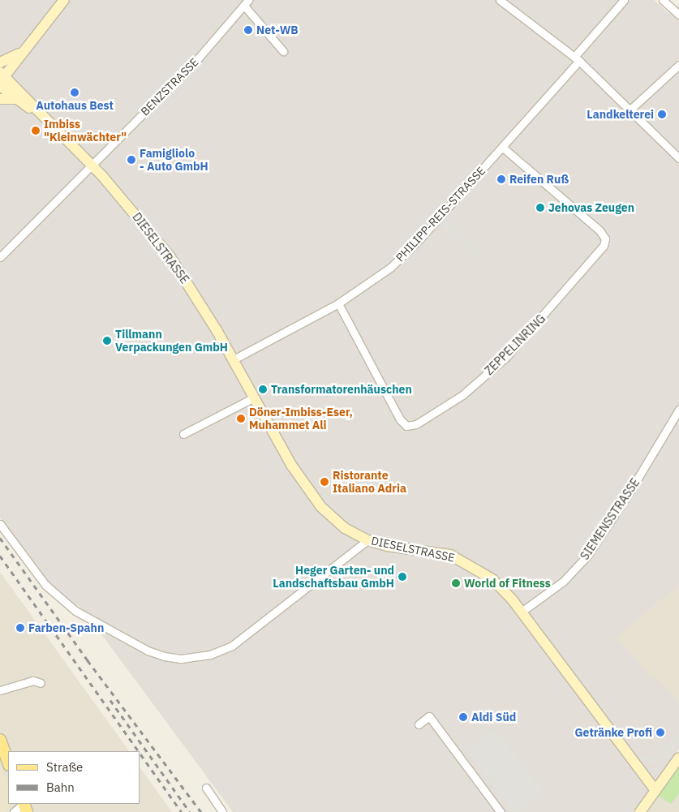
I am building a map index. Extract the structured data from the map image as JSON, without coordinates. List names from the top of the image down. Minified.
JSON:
{"streets":{"street":["BENZSTRASSE","PHILIPP-REIS-STRASSE","DIESELSTRASSE","ZEPPELINRING","SIEMENSSTRASSE"]},"crossings":[["BENZSTRASSE","DIESELSTRASSE"],["PHILIPP-REIS-STRASSE","DIESELSTRASSE"],["PHILIPP-REIS-STRASSE","ZEPPELINRING"],["DIESELSTRASSE","SIEMENSSTRASSE"]],"places":["Net-WB","Autohaus Best","Landkelterei","Imbiss \"Kleinwächter\"","Famigliolo - Auto GmbH","Reifen Ruß","Jehovas Zeugen","Tillmann Verpackungen GmbH","Transformatorenhäuschen","Döner-Imbiss-Eser, Muhammet Ali","Ristorante Italiano Adria","Heger Garten- und Landschaftsbau GmbH","World of Fitness","Farben-Spahn","Aldi Süd","Getränke Profi"],"legend":["Straße","Bahn"]}
